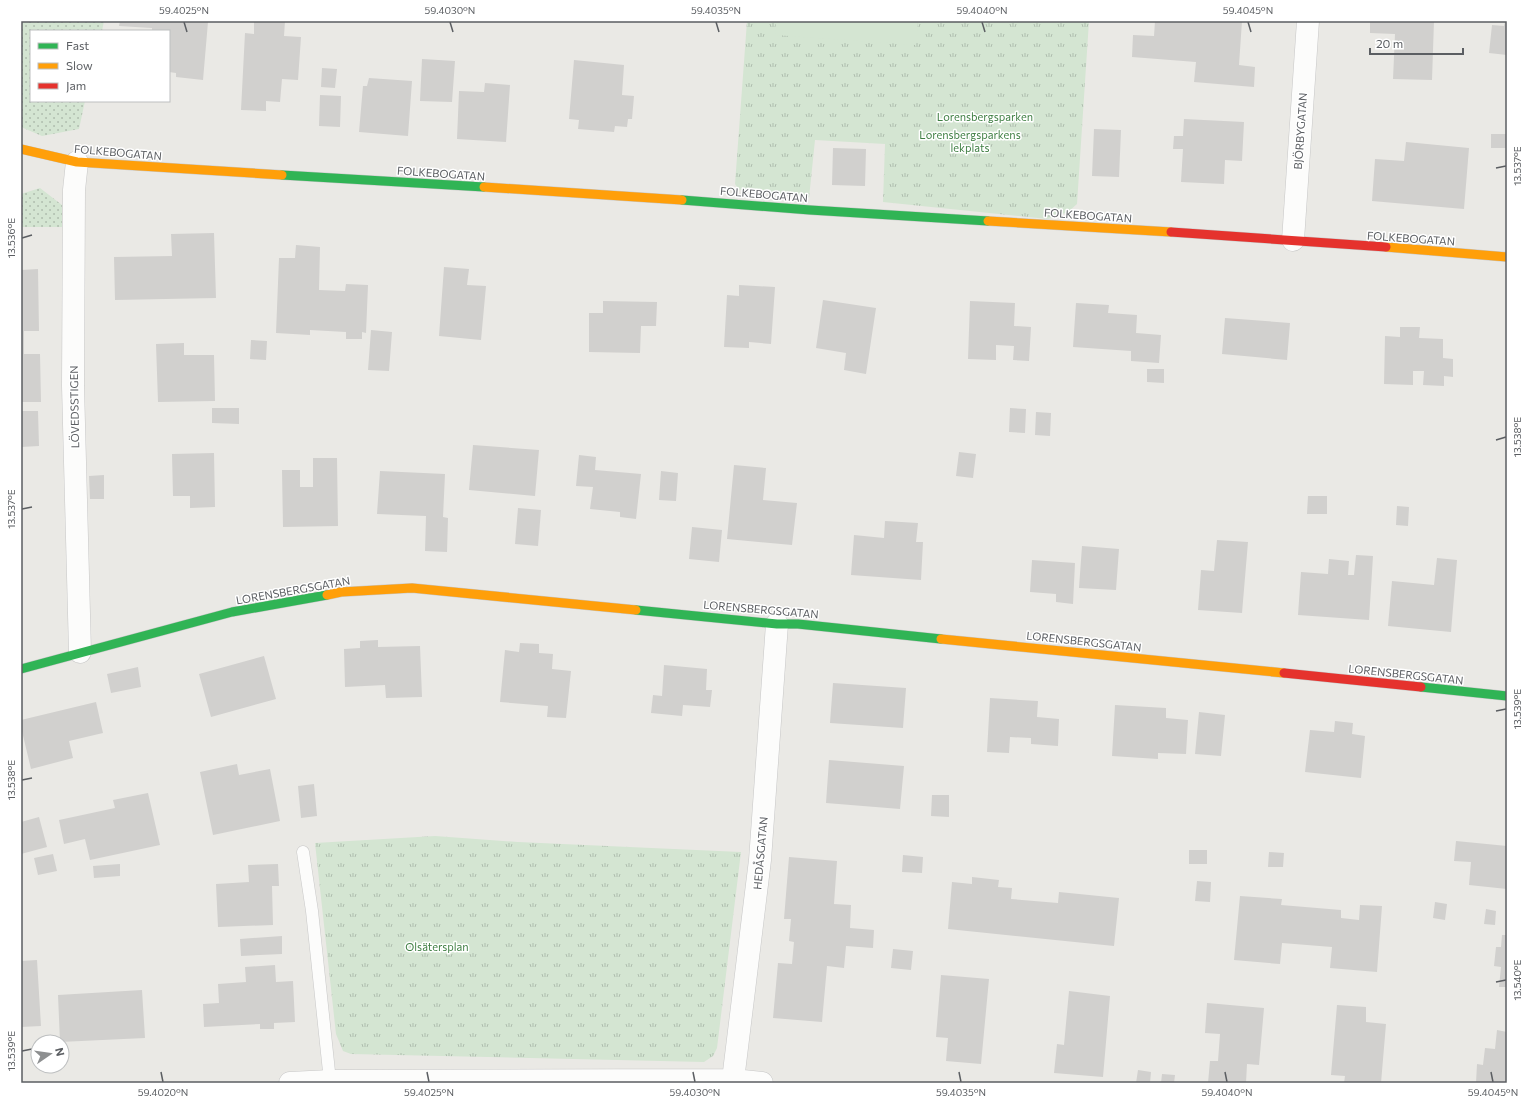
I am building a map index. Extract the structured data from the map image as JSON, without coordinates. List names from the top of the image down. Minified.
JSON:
{"streets":{"street":["BJÖRBYGATAN","FOLKEBOGATAN","LÖVEDSSTIGEN","LORENSBERGSGATAN","HEDÅSGATAN"]},"crossings":[["BJÖRBYGATAN","FOLKEBOGATAN"],["FOLKEBOGATAN","LÖVEDSSTIGEN"],["LÖVEDSSTIGEN","LORENSBERGSGATAN"],["LORENSBERGSGATAN","HEDÅSGATAN"]],"parks":["Lorensbergsparken","Lorensbergsparkens lekplats","Olsätersplan"],"legend":["Fast","Slow","Jam"],"scale_bar":"20 m","north":"right","coordinates":["59.4025°N","59.4030°N","59.4035°N","59.4040°N","59.4045°N","13.537°E","13.536°E","13.538°E","13.539°E","13.540°E","59.4020°N"]}
